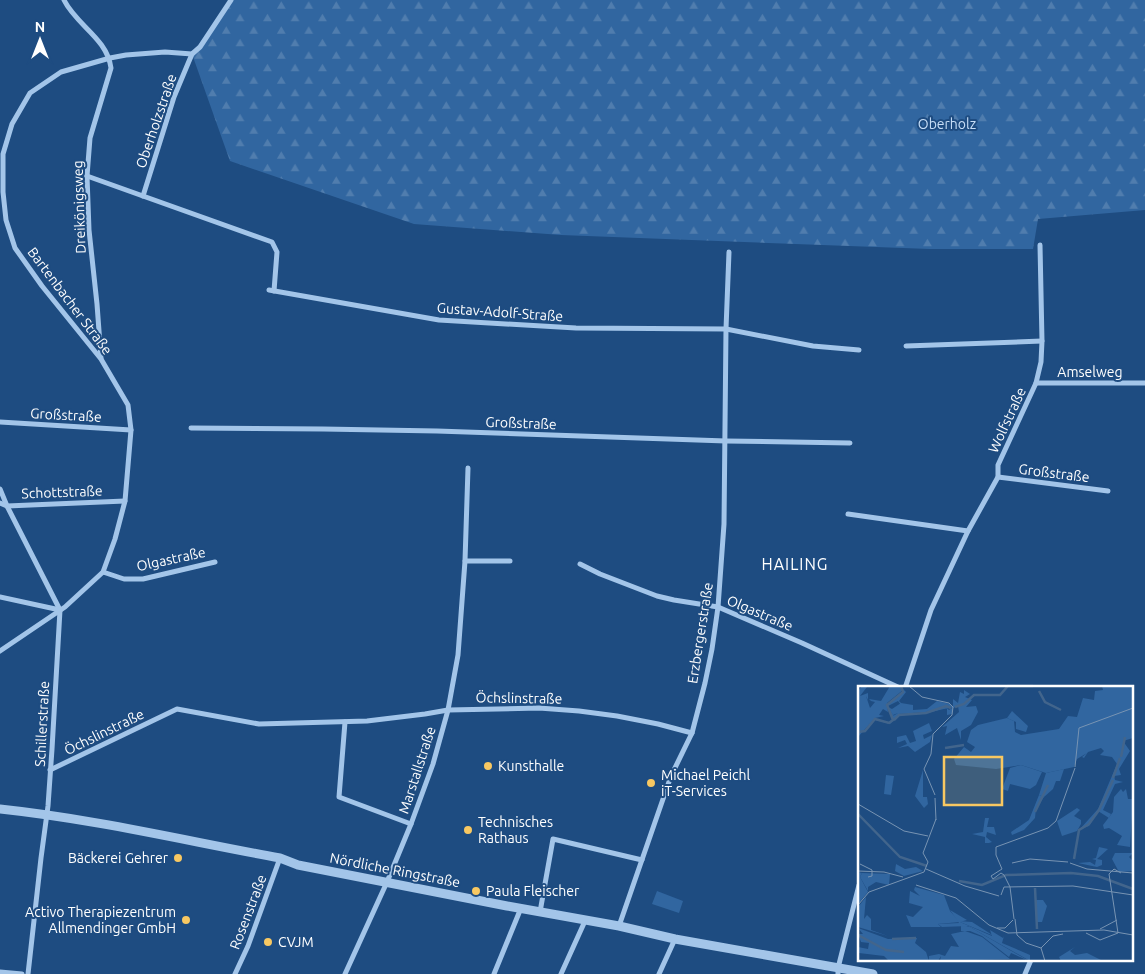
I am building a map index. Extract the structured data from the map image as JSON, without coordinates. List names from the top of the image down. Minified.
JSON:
{"streets":{"street":["Oberholzstraße","Dreikönigsweg","Bartenbacher Straße","Gustav-Adolf-Straße","Amselweg","Großstraße","Wolfstraße","Schottstraße","Olgastraße","Erzbergerstraße","Öchslinstraße","Schillerstraße","Marstallstraße","Nördliche Ringstraße","Rosenstraße"]},"crossings":[["Oberholzstraße","Bartenbacher Straße"],["Oberholzstraße","Gustav-Adolf-Straße"],["Dreikönigsweg","Bartenbacher Straße"],["Dreikönigsweg","Gustav-Adolf-Straße"],["Bartenbacher Straße","Großstraße"],["Bartenbacher Straße","Schottstraße"],["Bartenbacher Straße","Olgastraße"],["Bartenbacher Straße","Schillerstraße"],["Gustav-Adolf-Straße","Erzbergerstraße"],["Amselweg","Wolfstraße"],["Großstraße","Wolfstraße"],["Großstraße","Erzbergerstraße"],["Olgastraße","Erzbergerstraße"],["Erzbergerstraße","Öchslinstraße"],["Erzbergerstraße","Nördliche Ringstraße"],["Öchslinstraße","Schillerstraße"],["Öchslinstraße","Marstallstraße"],["Schillerstraße","Nördliche Ringstraße"],["Marstallstraße","Nördliche Ringstraße"],["Nördliche Ringstraße","Rosenstraße"]],"districts":["HAILING"],"parks":["Oberholz"],"places":["Kunsthalle","Michael Peichl iT-Services","Technisches Rathaus","Bäckerei Gehrer","Paula Fleischer","Activo Therapiezentrum Allmendinger GmbH","CVJM"],"north":"top"}
